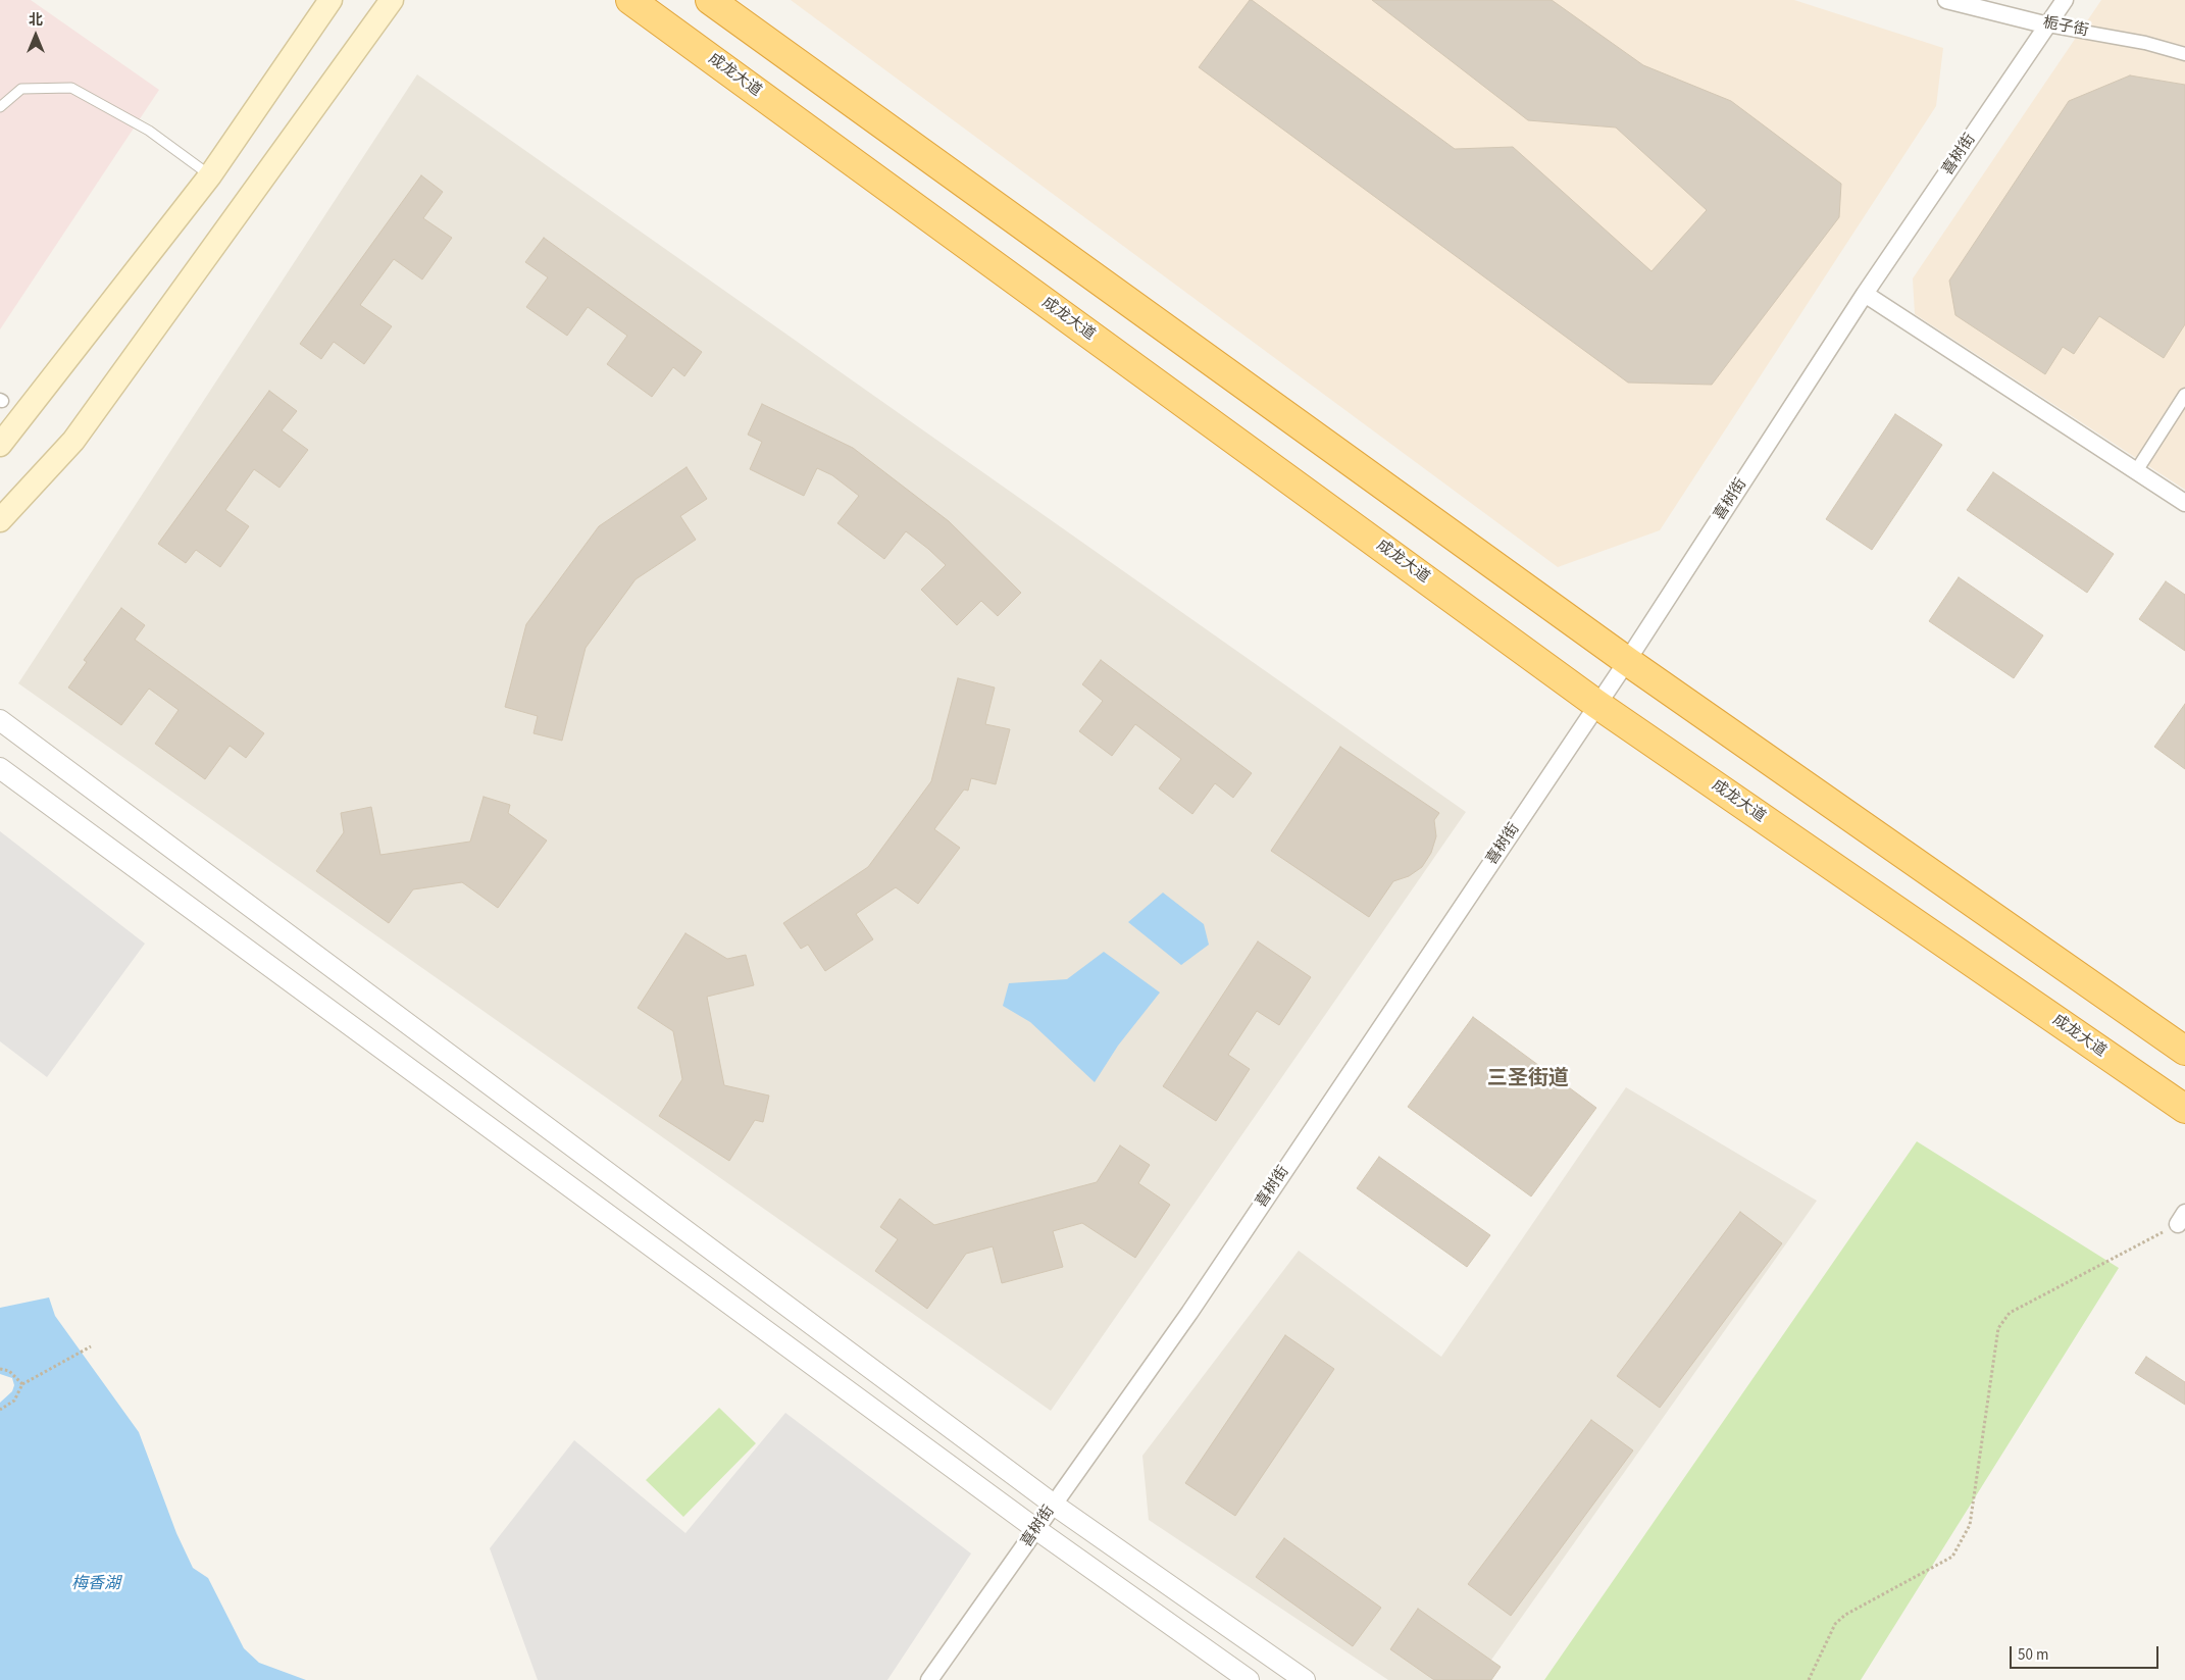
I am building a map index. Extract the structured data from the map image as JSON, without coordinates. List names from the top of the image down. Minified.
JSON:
{"streets":{"highway":["成龙大道"],"street":["栀子街","喜树街"]},"crossings":[["栀子街","喜树街"],["成龙大道","喜树街"]],"districts":["三圣街道"],"water":["梅香湖"],"scale_bar":"50 m","north":"top"}
